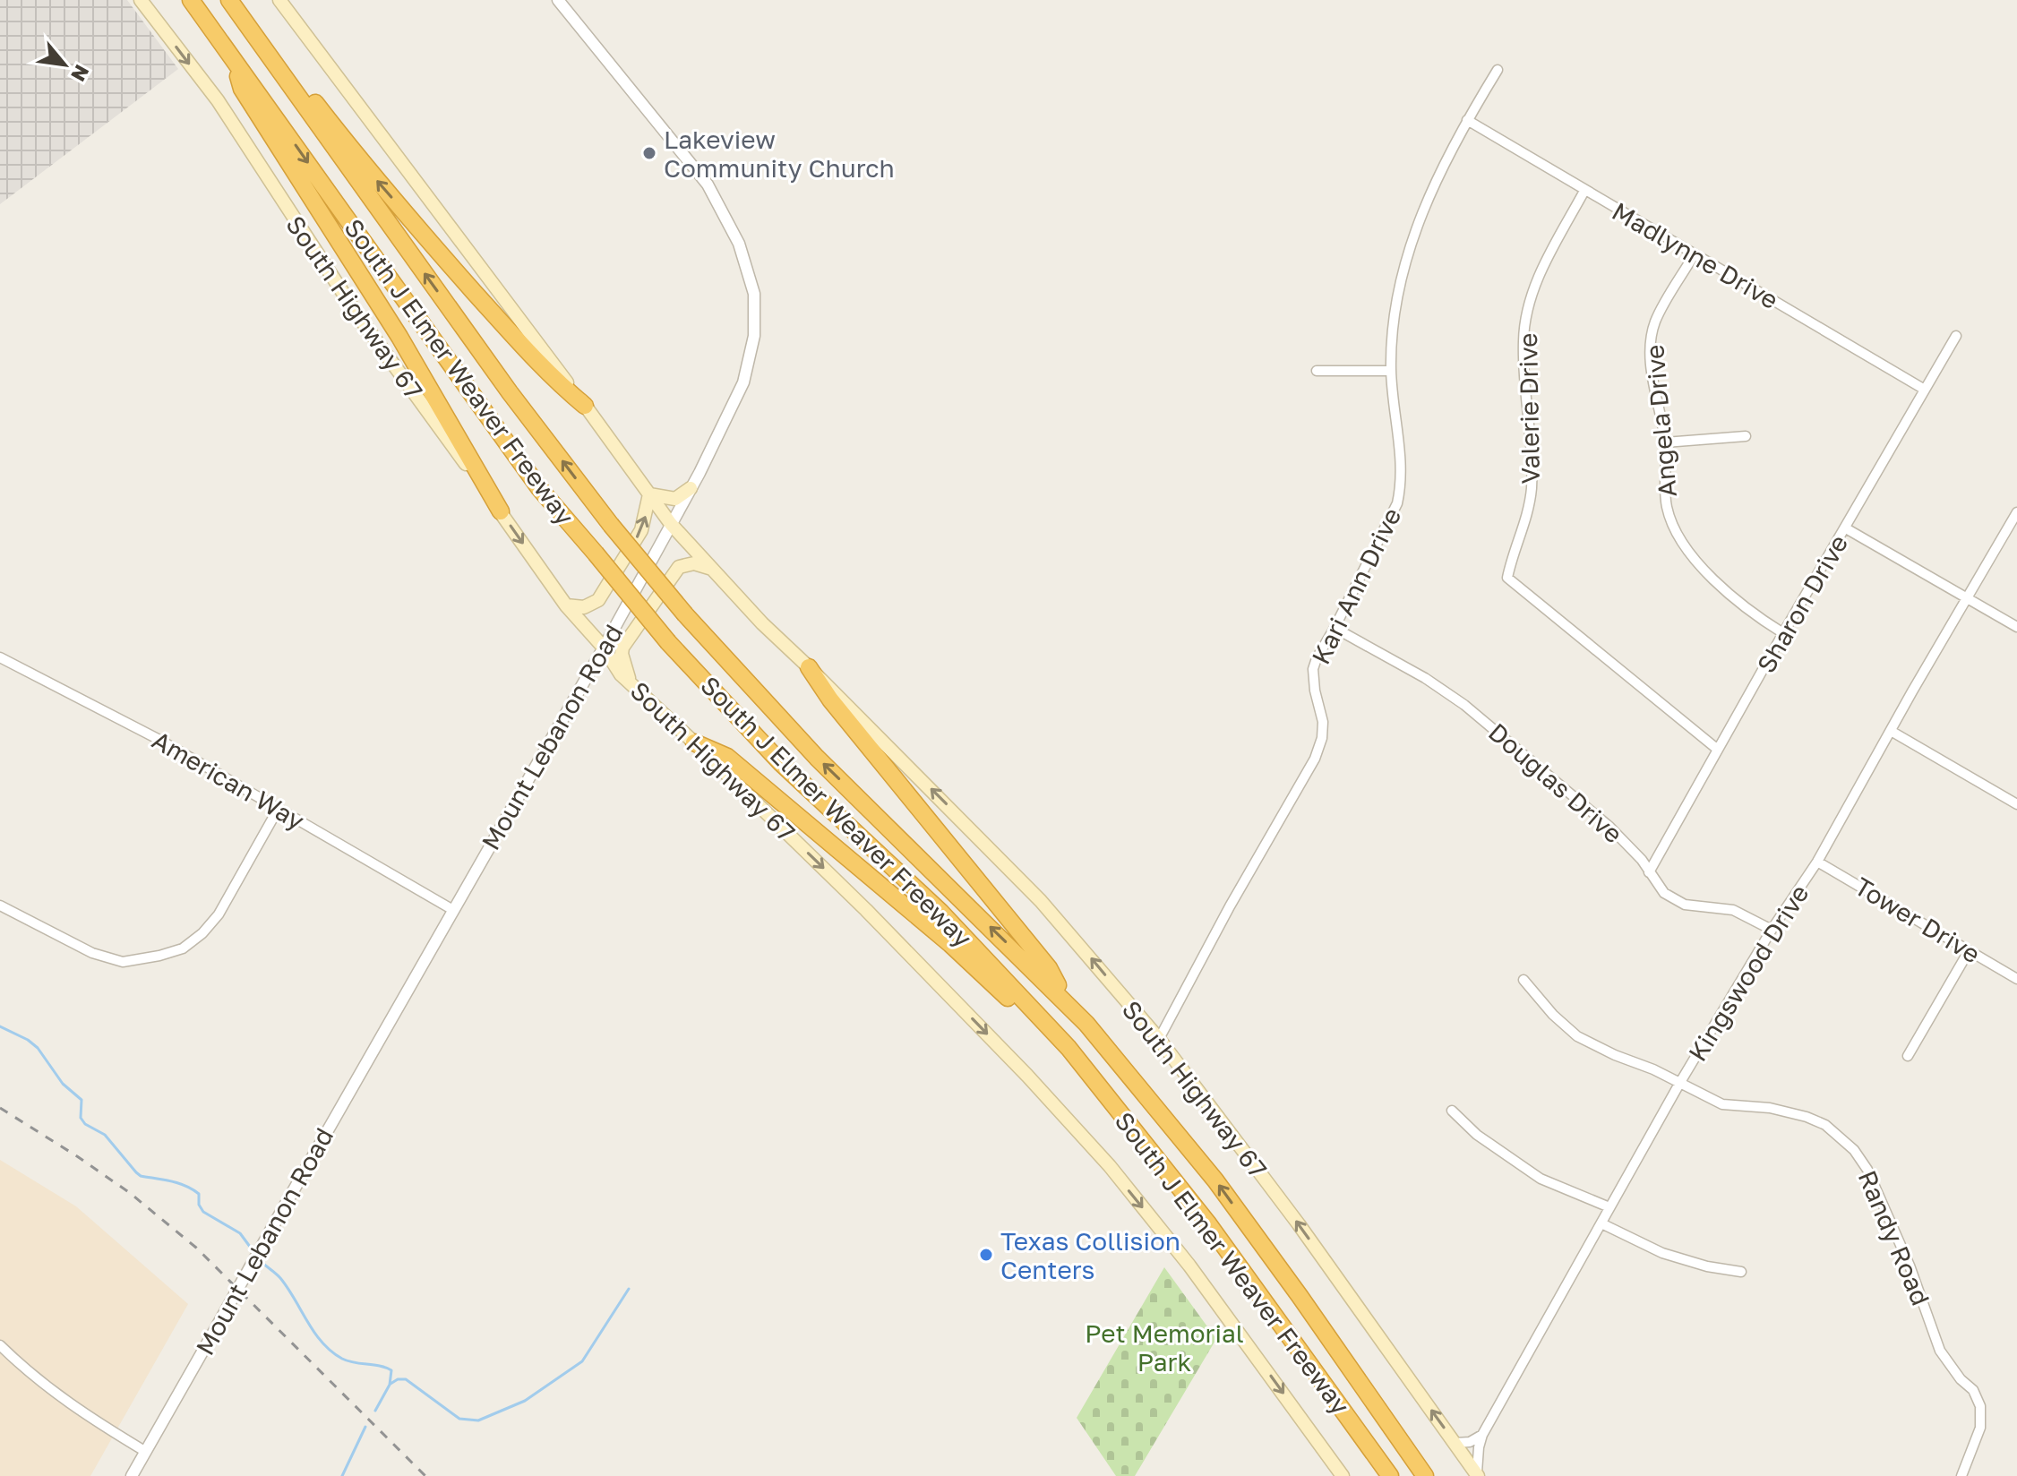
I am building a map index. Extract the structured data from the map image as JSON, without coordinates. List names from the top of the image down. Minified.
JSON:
{"streets":{"highway":["South J Elmer Weaver Freeway"],"main road":["South Highway 67"],"street":["Madlynne Drive","Valerie Drive","Angela Drive","Kari Ann Drive","Sharon Drive","Mount Lebanon Road","American Way","Douglas Drive","Tower Drive","Kingswood Drive","Randy Road"]},"crossings":[["Madlynne Drive","Valerie Drive"],["Madlynne Drive","Angela Drive"],["Madlynne Drive","Kari Ann Drive"],["Madlynne Drive","Sharon Drive"],["South Highway 67","Kari Ann Drive"],["South Highway 67","Mount Lebanon Road"],["South Highway 67","Kingswood Drive"],["Valerie Drive","Sharon Drive"],["Angela Drive","Sharon Drive"],["Kari Ann Drive","Douglas Drive"],["Sharon Drive","Douglas Drive"],["Mount Lebanon Road","American Way"],["Douglas Drive","Kingswood Drive"],["Tower Drive","Kingswood Drive"],["Kingswood Drive","Randy Road"]],"parks":["Pet Memorial Park"],"places":["Lakeview Community Church","Texas Collision Centers"],"north":"bottom right"}
